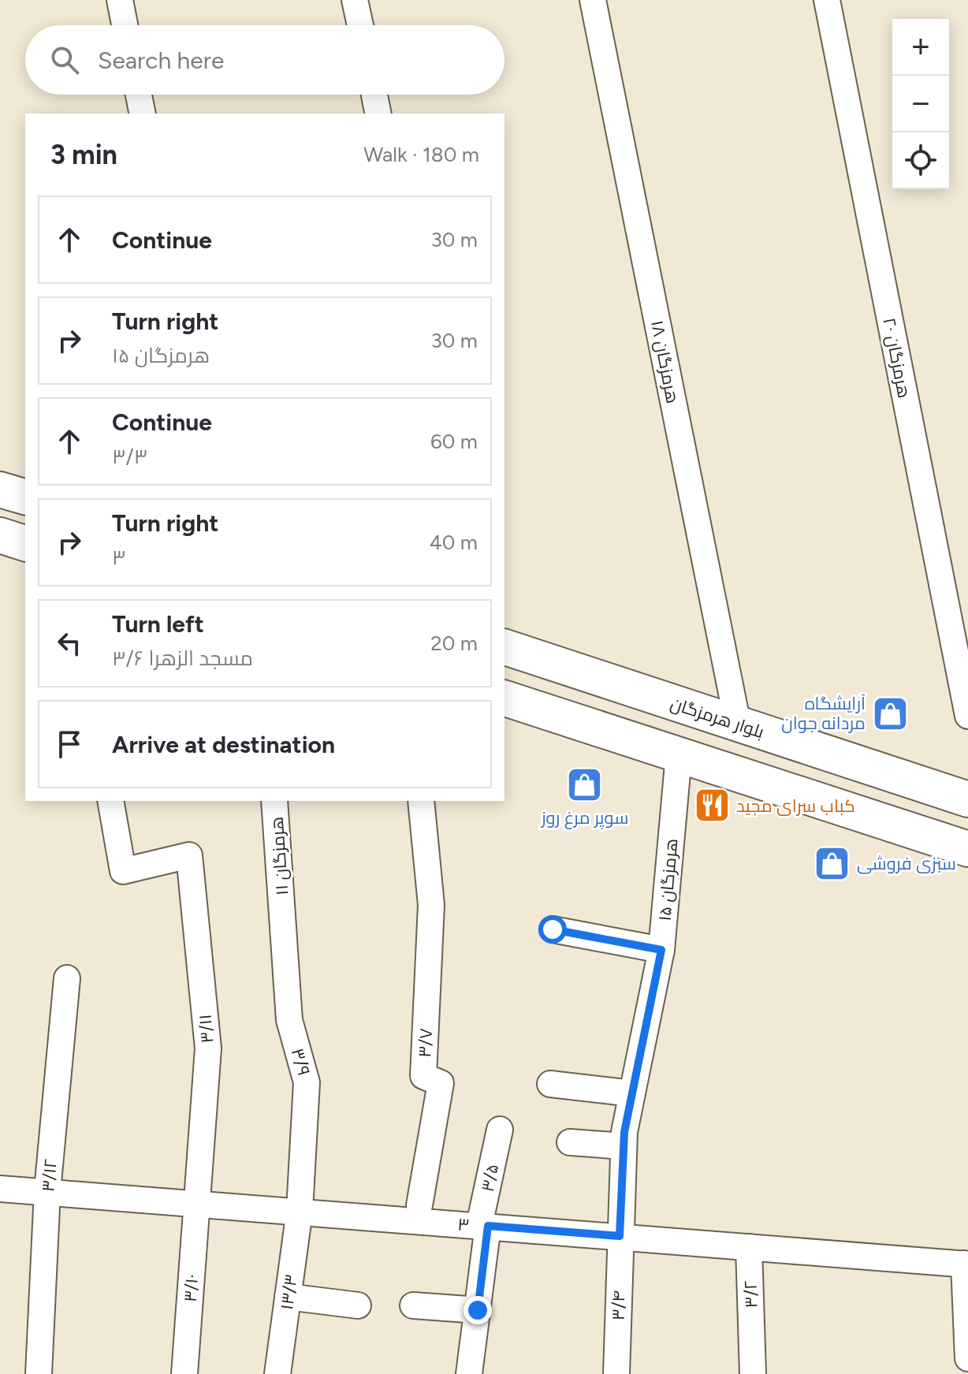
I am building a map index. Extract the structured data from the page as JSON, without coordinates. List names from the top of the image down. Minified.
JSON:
{"streets":{"street":["هرمزگان ۲۰","هرمزگان ۱۸","بلوار هرمزگان","هرمزگان ۱۱","هرمزگان ۱۵","۳/۱۱","۳/۷","۳/۹","۳/۱۲","۳/۵","۳","۳/۱۰","۱۳/۳","۳/۲","۳/۴"]},"crossings":[["هرمزگان ۱۸","بلوار هرمزگان"],["هرمزگان ۱۱","۳/۹"],["هرمزگان ۱۵","۳/۴"],["۳/۱۱","۳"],["۳/۱۱","۳/۱۰"],["۳/۹","۳"],["۳/۹","۱۳/۳"],["۳/۱۲","۳"],["۳/۵","۳"],["۳","۳/۱۰"],["۳","۱۳/۳"],["۳","۳/۲"],["۳","۳/۴"]],"places":{"shop":["آرایشگاه مردانه جوان","سوپر مرغ روز","سبزی فروشی"],"restaurant":["کباب سرای مجید"]},"page":{"map_buttons":["+","−"],"search":"Search here","heading":["3 min","Walk · 180 m"],"list":[["Continue","30 m"],["Turn right","هرمزگان ۱۵","30 m"],["Continue","۳/۳","60 m"],["Turn right","۳","40 m"],["Turn left","مسجد الزهرا ۳/۶","20 m"],"Arrive at destination"]}}
